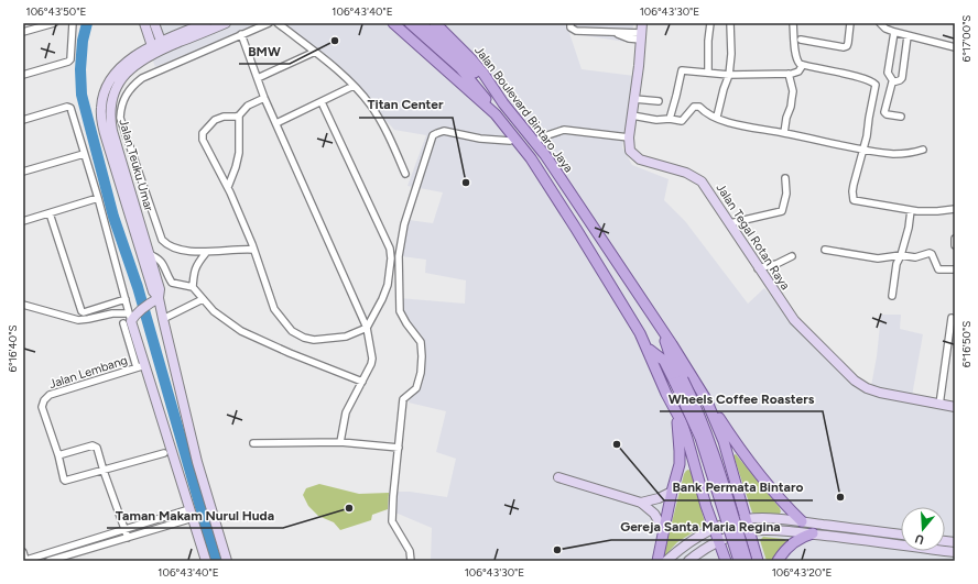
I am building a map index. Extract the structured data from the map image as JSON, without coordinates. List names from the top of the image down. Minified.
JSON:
{"streets":{"main road":["Jalan Boulevard Bintaro Jaya","Jalan Teuku Umar","Jalan Tegal Rotan Raya"],"street":["Jalan Lembang"]},"places":["BMW","Titan Center","Bank Permata Bintaro","Wheels Coffee Roasters","Taman Makam Nurul Huda","Gereja Santa Maria Regina"],"north":"bottom","coordinates":["106°43'50\"E","106°43'40\"E","106°43'30\"E","6°17'00\"S","6°16'50\"S","6°16'40\"S","106°43'20\"E"]}
